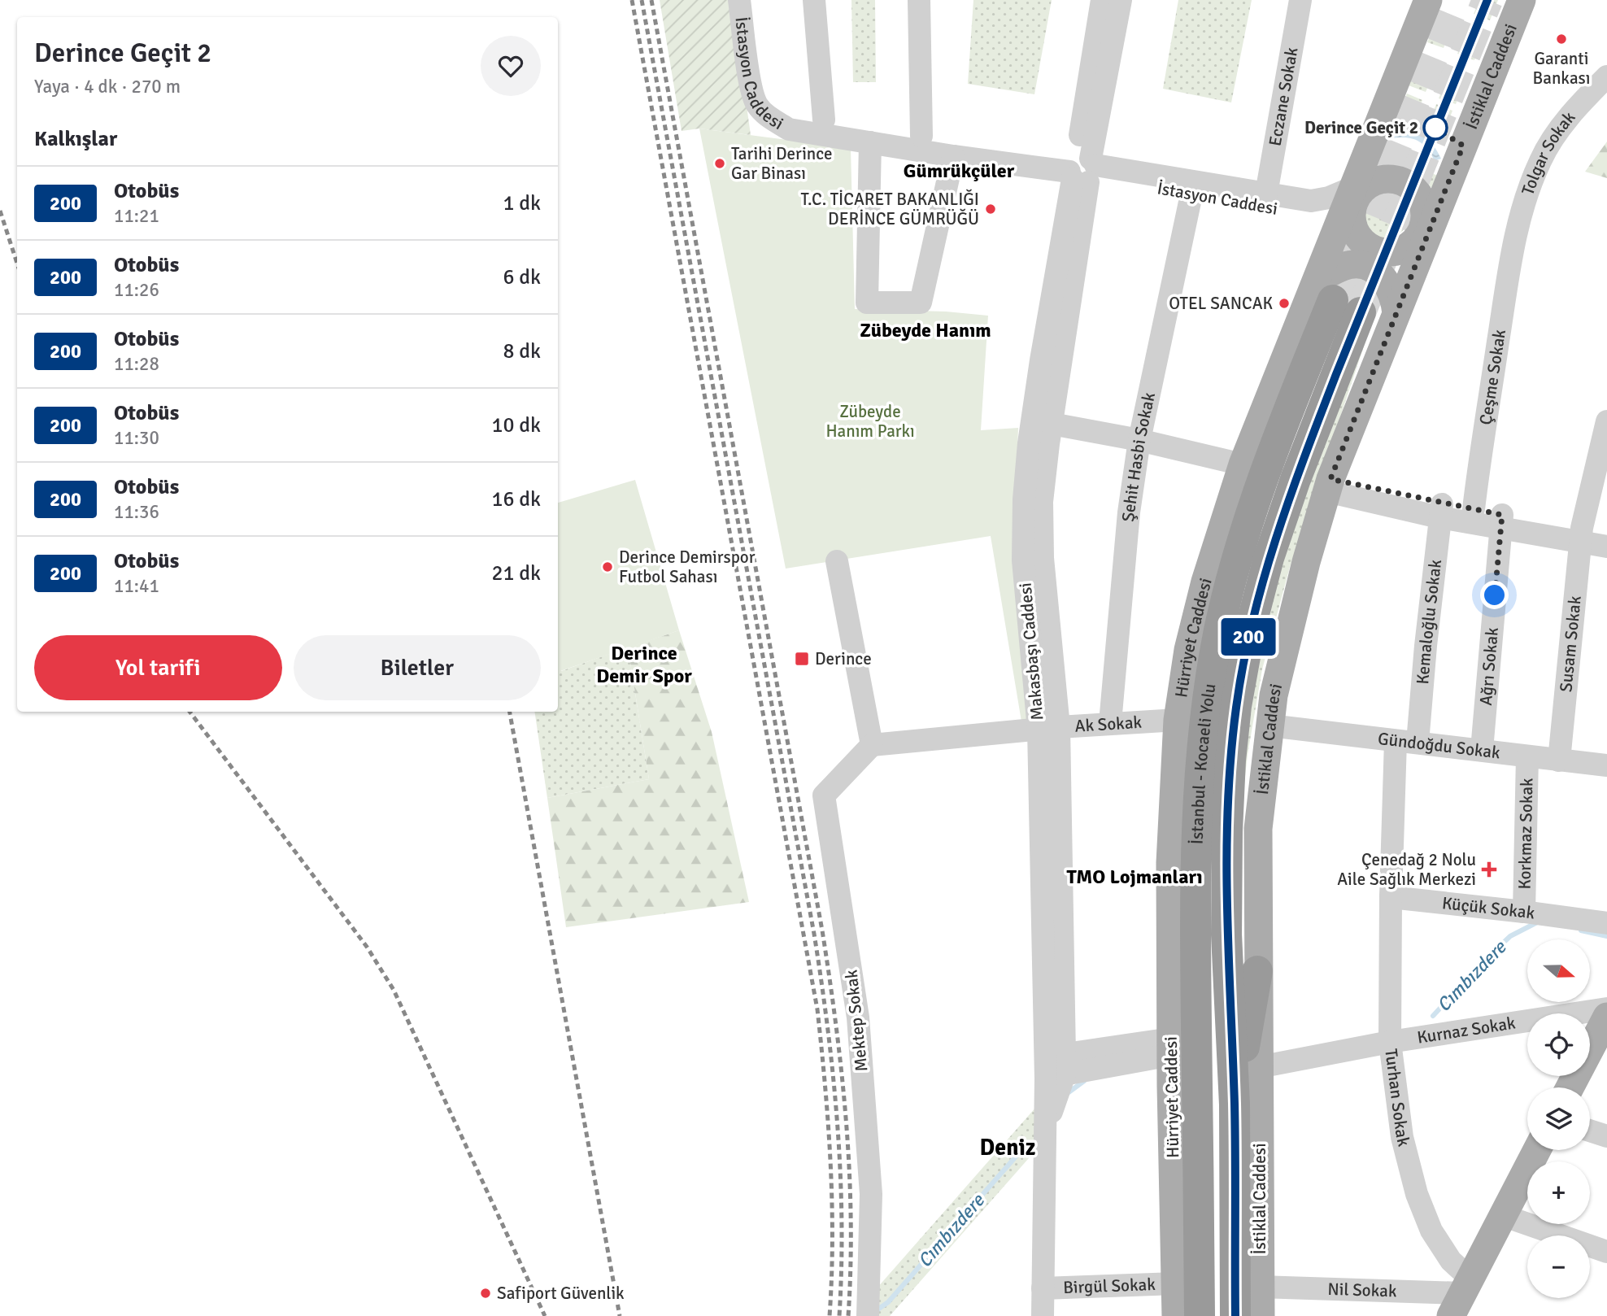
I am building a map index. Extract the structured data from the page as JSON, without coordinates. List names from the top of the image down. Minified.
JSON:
{"streets":{"highway":["İstanbul - Kocaeli Yolu"],"main road":["İstiklal Caddesi","Hürriyet Caddesi"],"street":["İstasyon Caddesi","Eczane Sokak","Tolgar Sokak","Çeşme Sokak","Şehit Hasbi Sokak","Kemaloğlu Sokak","Susam Sokak","Makasbaşı Caddesi","Ağrı Sokak","Ak Sokak","Gündoğdu Sokak","Korkmaz Sokak","Küçük Sokak","Mektep Sokak","Kurnaz Sokak","Turhan Sokak","Birgül Sokak","Nil Sokak"]},"crossings":[["İstasyon Caddesi","İstiklal Caddesi"],["İstasyon Caddesi","Şehit Hasbi Sokak"],["İstasyon Caddesi","Hürriyet Caddesi"],["İstasyon Caddesi","Makasbaşı Caddesi"],["İstiklal Caddesi","Hürriyet Caddesi"],["İstiklal Caddesi","Gündoğdu Sokak"],["İstiklal Caddesi","Kurnaz Sokak"],["İstiklal Caddesi","Nil Sokak"],["Tolgar Sokak","Çeşme Sokak"],["Şehit Hasbi Sokak","Ak Sokak"],["Kemaloğlu Sokak","Gündoğdu Sokak"],["Hürriyet Caddesi","Ak Sokak"],["Hürriyet Caddesi","İstanbul - Kocaeli Yolu"],["Hürriyet Caddesi","Birgül Sokak"],["Susam Sokak","Gündoğdu Sokak"],["Makasbaşı Caddesi","Ak Sokak"],["Makasbaşı Caddesi","Birgül Sokak"],["Ağrı Sokak","Gündoğdu Sokak"],["Gündoğdu Sokak","Korkmaz Sokak"],["Korkmaz Sokak","Küçük Sokak"],["Küçük Sokak","Turhan Sokak"],["Kurnaz Sokak","Turhan Sokak"],["Turhan Sokak","Nil Sokak"]],"districts":["Gümrükçüler","Zübeyde Hanım","Derince Demir Spor","TMO Lojmanları","Deniz"],"water":["Cımbızdere"],"parks":["Zübeyde Hanım Parkı"],"places":{"other":["Garanti Bankası","Derince Geçit 2","Tarihi Derince Gar Binası","T.C. TİCARET BAKANLIĞI DERİNCE GÜMRÜĞÜ","OTEL SANCAK","Derince Demirspor Futbol Sahası","Safiport Güvenlik"],"transit":["Derince"],"health":["Çenedağ 2 Nolu Aile Sağlık Merkezi"]},"lines":["bus line 200"],"north":"right","page":{"on_map":"200","heading":[["Derince Geçit 2","Yaya · 4 dk · 270 m"],"Kalkışlar"],"list":[{"mark":"200","name":"Otobüs","note":"11:21","value":"1 dk"},{"mark":"200","name":"Otobüs","note":"11:26","value":"6 dk"},{"mark":"200","name":"Otobüs","note":"11:28","value":"8 dk"},{"mark":"200","name":"Otobüs","note":"11:30","value":"10 dk"},{"mark":"200","name":"Otobüs","note":"11:36","value":"16 dk"},{"mark":"200","name":"Otobüs","note":"11:41","value":"21 dk"}],"buttons":["Yol tarifi","Biletler"],"map_buttons":["+","−"]}}
